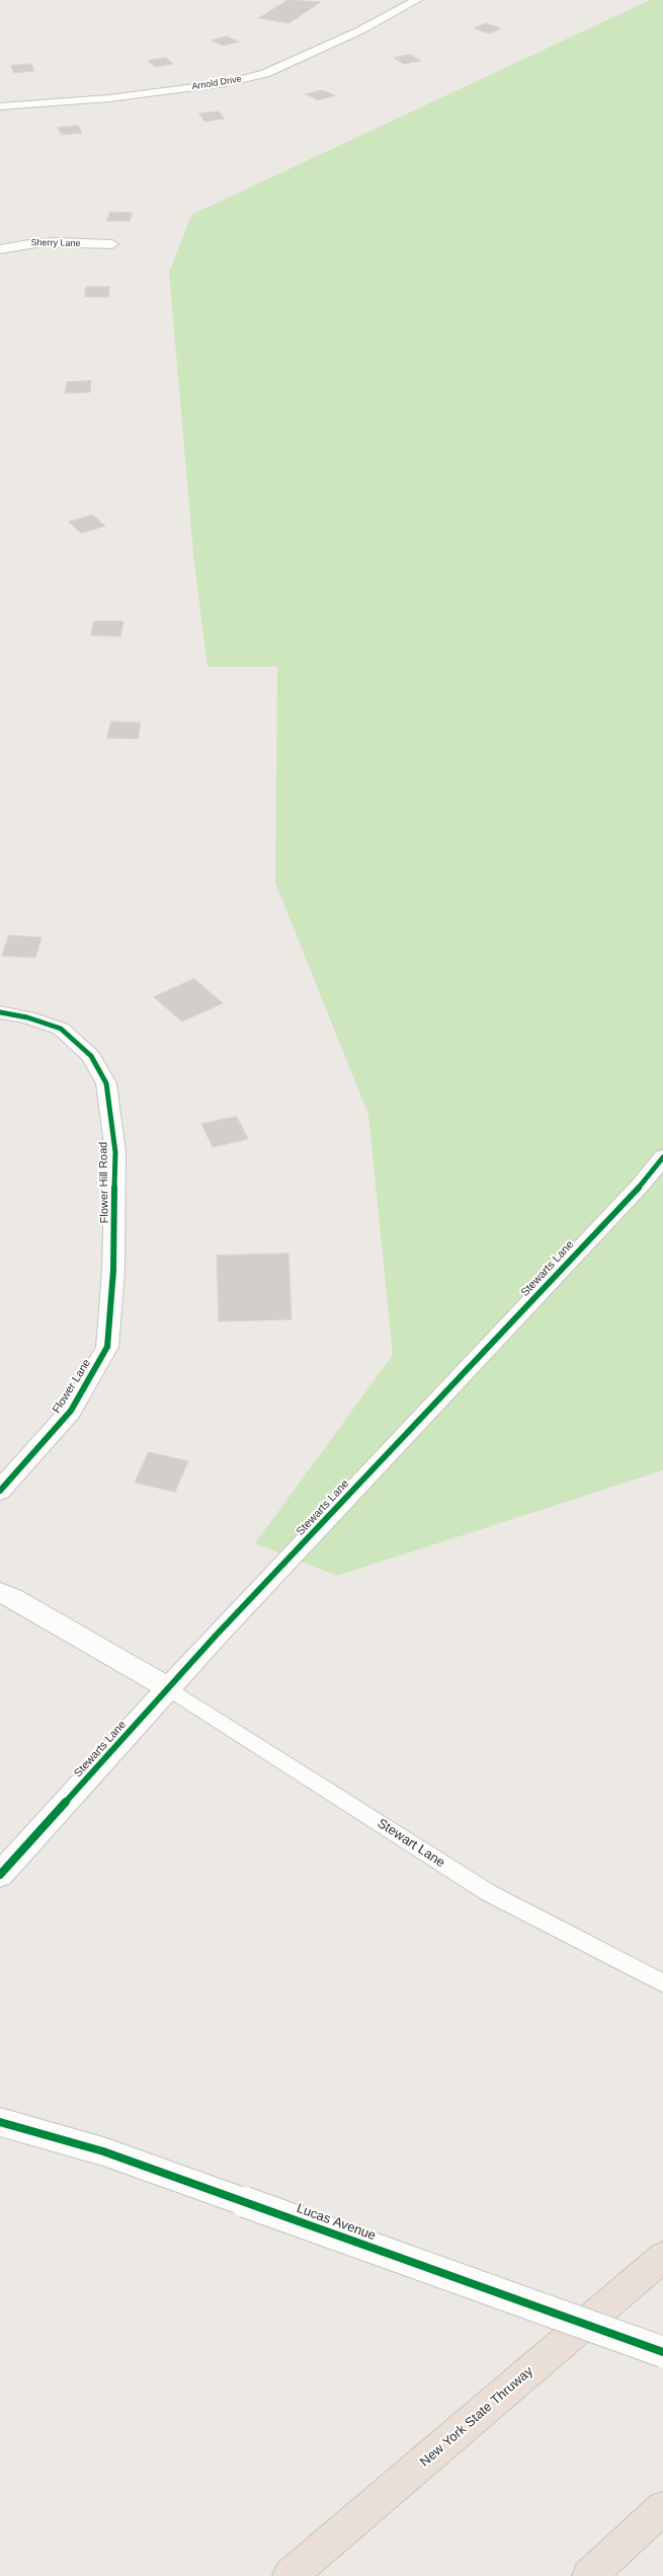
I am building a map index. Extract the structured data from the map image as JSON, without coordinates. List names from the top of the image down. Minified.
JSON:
{"streets":{"highway":["New York State Thruway"],"street":["Arnold Drive","Sherry Lane","Flower Hill Road","Stewarts Lane","Flower Lane","Lucas Avenue"],"lane":["Stewart Lane"]},"crossings":[["Flower Hill Road","Flower Lane"],["Stewarts Lane","Stewart Lane"]]}
